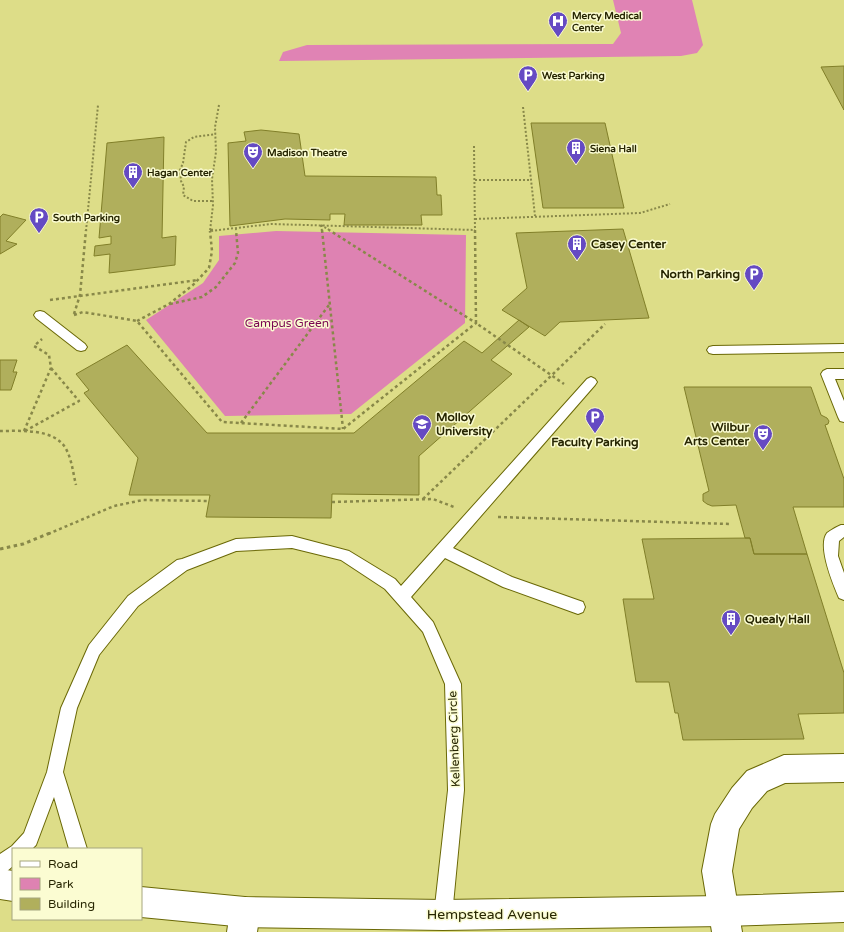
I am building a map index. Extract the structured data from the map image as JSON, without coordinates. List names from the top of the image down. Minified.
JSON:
{"streets":{"main road":["Hempstead Avenue"],"lane":["Kellenberg Circle"]},"crossings":[["Kellenberg Circle","Hempstead Avenue"]],"parks":["Campus Green"],"places":{"hospital":["Mercy Medical Center"],"parking":["West Parking","South Parking","North Parking","Faculty Parking"],"building":["Siena Hall","Hagan Center","Casey Center","Quealy Hall"],"theatre":["Madison Theatre","Wilbur Arts Center"],"school or university":["Molloy University"]},"legend":["Road","Park","Building"]}
